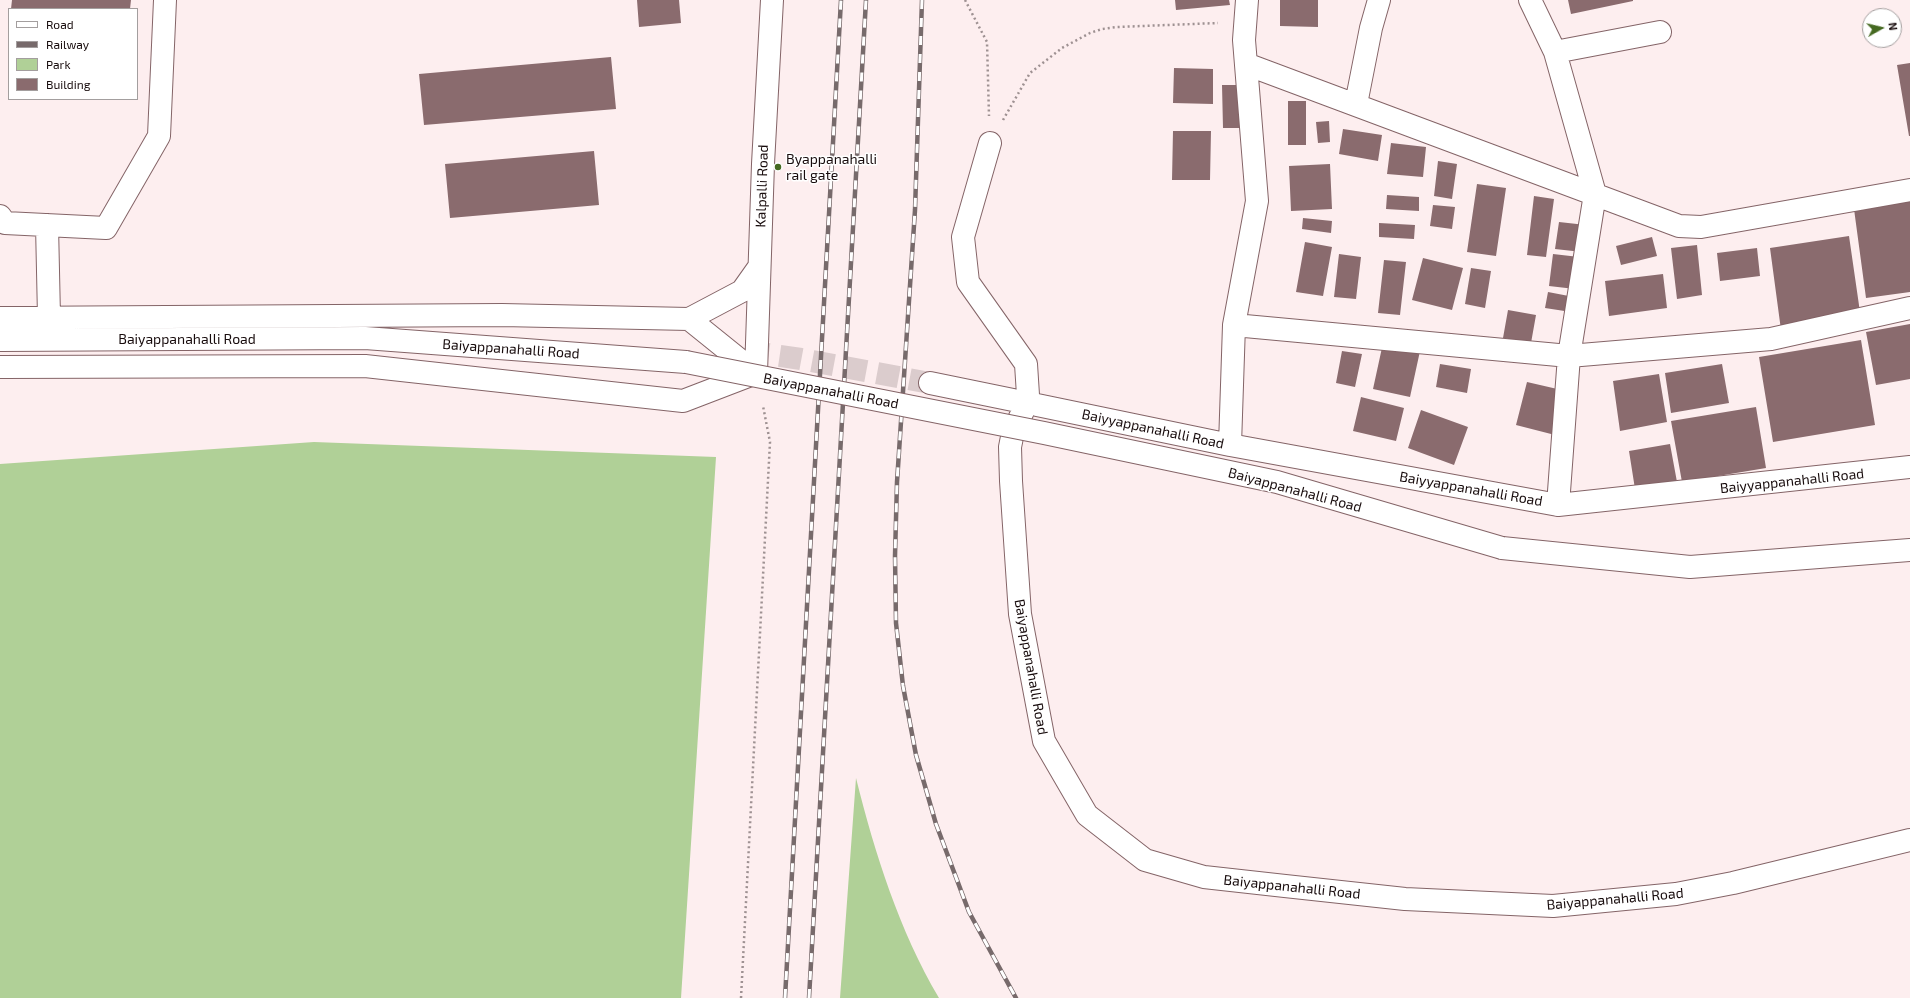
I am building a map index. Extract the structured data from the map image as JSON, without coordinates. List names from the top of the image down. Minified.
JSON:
{"streets":{"street":["Kalpalli Road","Baiyappanahalli Road","Baiyyappanahalli Road"]},"crossings":[["Kalpalli Road","Baiyappanahalli Road"],["Baiyappanahalli Road","Baiyyappanahalli Road"]],"places":["Byappanahalli rail gate"],"legend":["Road","Railway","Park","Building"],"north":"right"}
